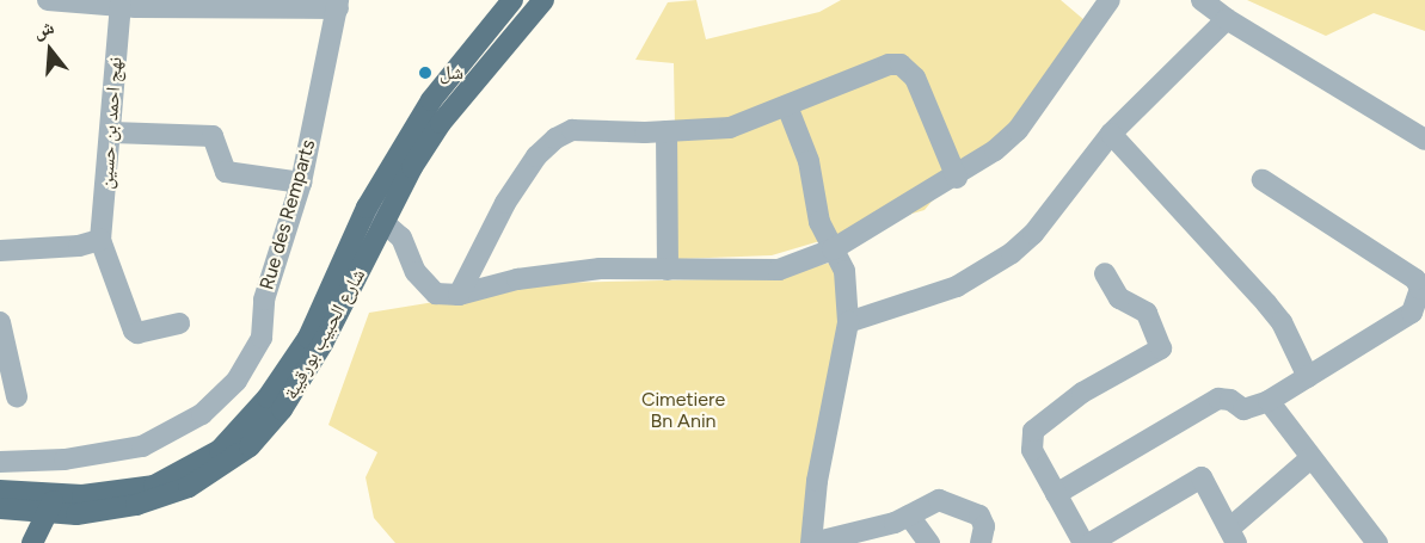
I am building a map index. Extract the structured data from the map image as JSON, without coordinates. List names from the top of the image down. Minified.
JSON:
{"streets":{"main road":["شارع الحبيب بورقيبة"],"street":["نهج احمد بن حسين","Rue des Remparts"]},"parks":["Cimetiere Bn Anin"],"places":["شل"],"north":"top"}
